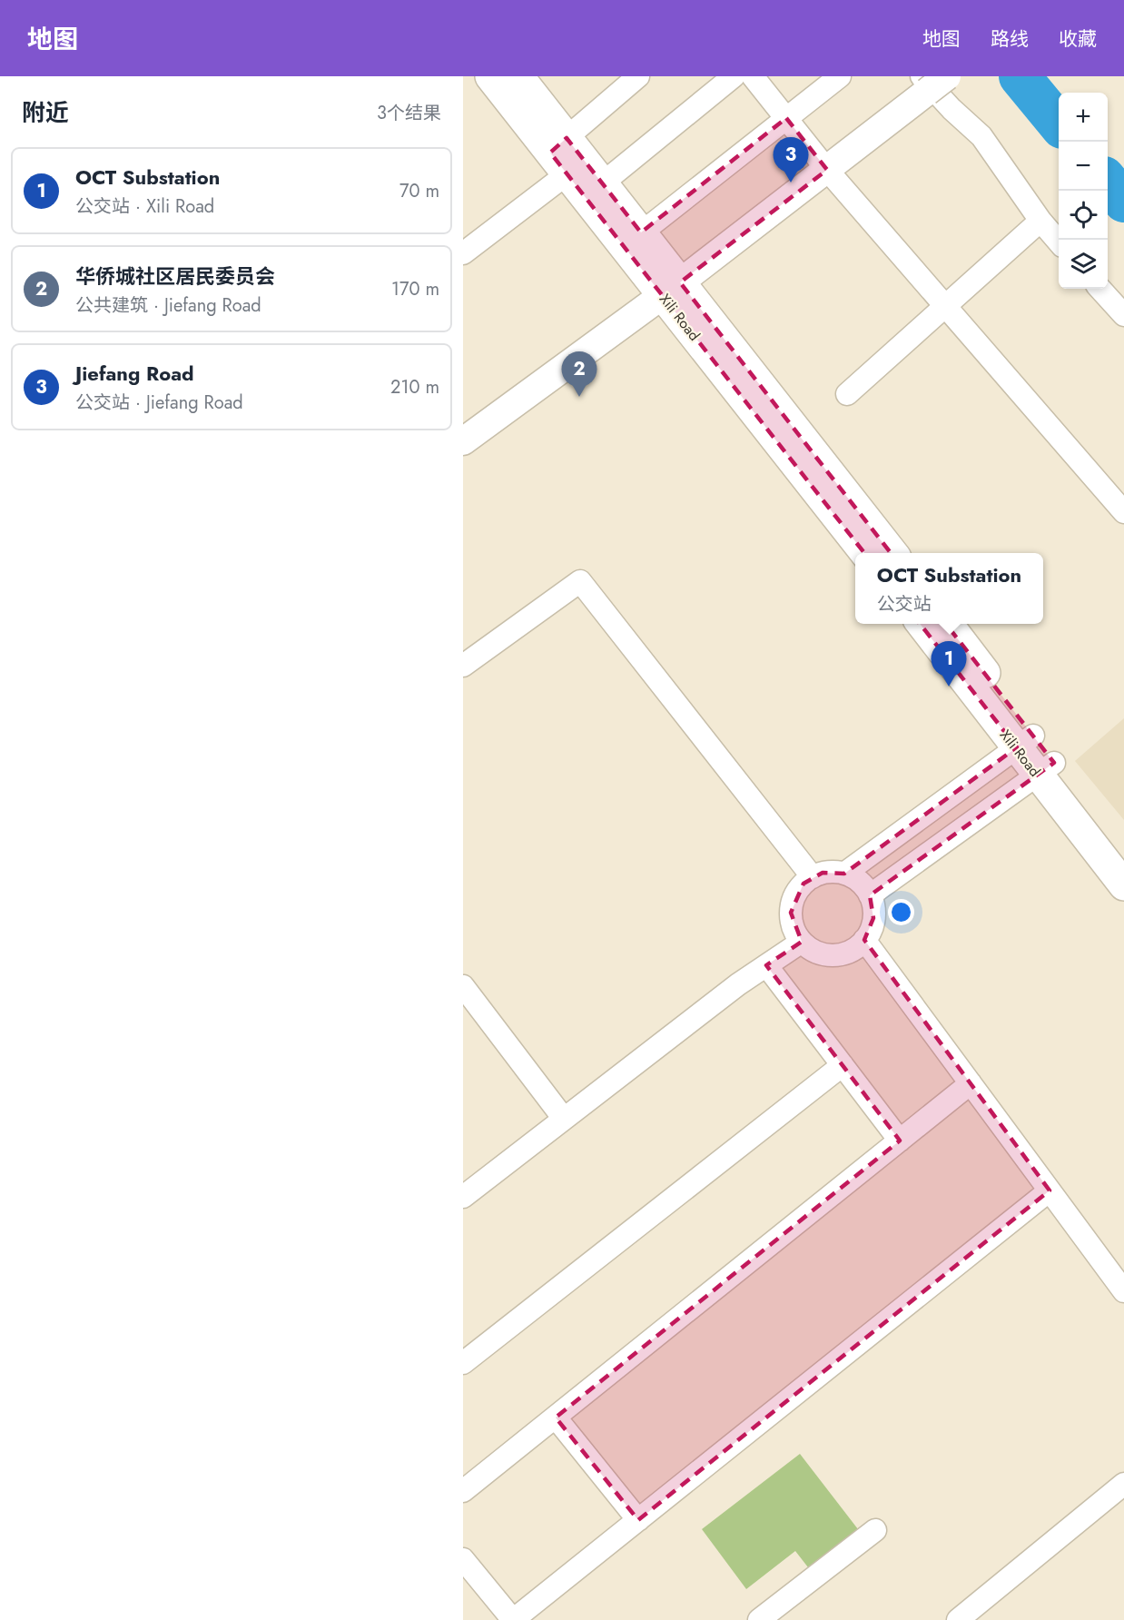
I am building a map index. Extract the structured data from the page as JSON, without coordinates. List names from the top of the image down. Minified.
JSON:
{"streets":{"main road":["Xili Road"]},"page":{"header":"地图","nav":["地图","路线","收藏"],"heading":["附近","3个结果"],"map_buttons":["+","−"],"pins":["3","2","1"],"list":[{"mark":"1","name":"OCT Substation","note":"公交站 · Xili Road","value":"70 m"},{"mark":"2","name":"华侨城社区居民委员会","note":"公共建筑 · Jiefang Road","value":"170 m"},{"mark":"3","name":"Jiefang Road","note":"公交站 · Jiefang Road","value":"210 m"}],"popup":["OCT Substation","公交站"]}}
